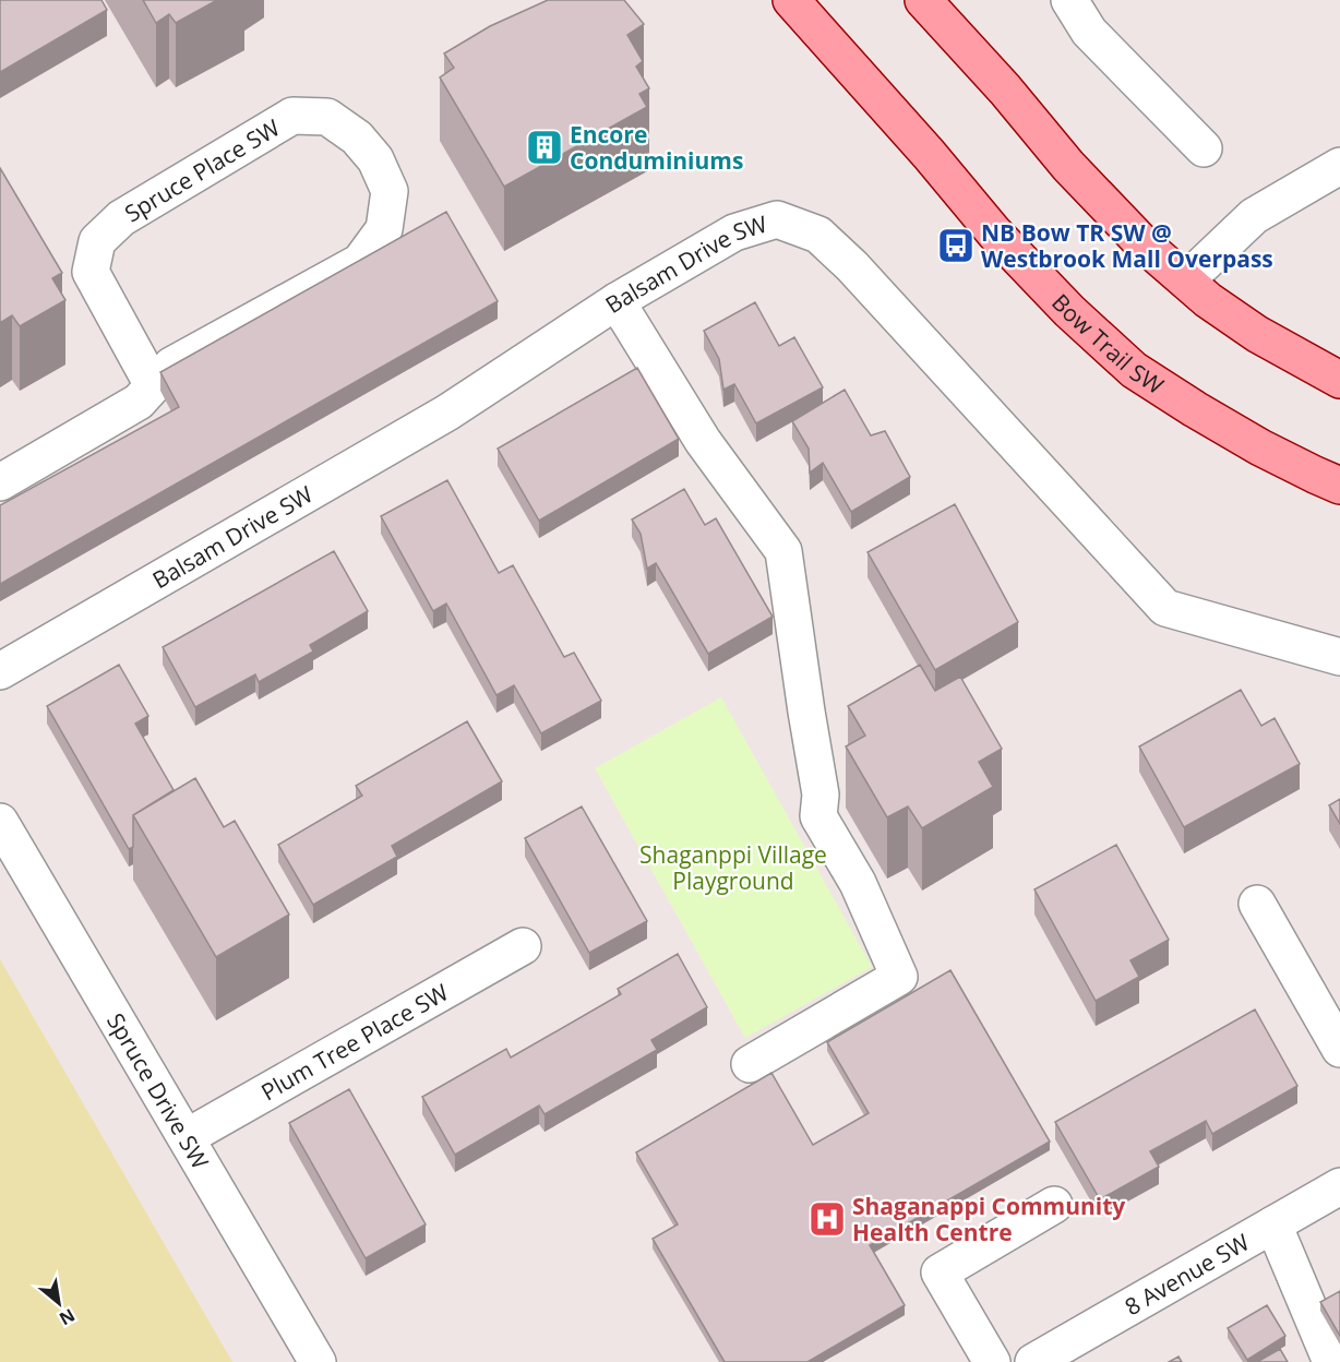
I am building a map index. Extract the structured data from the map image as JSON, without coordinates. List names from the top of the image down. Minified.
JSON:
{"streets":{"main road":["Bow Trail SW"],"street":["Spruce Place SW","Balsam Drive SW","Plum Tree Place SW","Spruce Drive SW","8 Avenue SW"]},"crossings":[["Plum Tree Place SW","Spruce Drive SW"]],"parks":["Shaganppi Village Playground"],"places":{"building":["Encore Conduminiums"],"bus stop":["NB Bow TR SW @ Westbrook Mall Overpass"],"hospital":["Shaganappi Community Health Centre"]},"north":"bottom right"}
